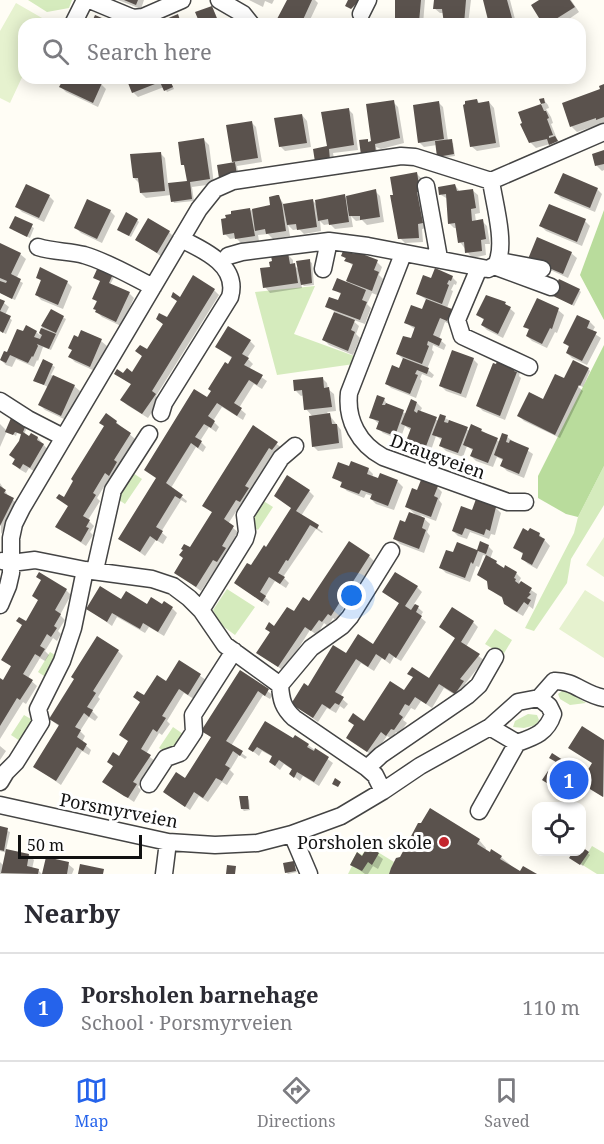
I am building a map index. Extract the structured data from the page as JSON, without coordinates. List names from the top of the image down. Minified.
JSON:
{"streets":{"street":["Draugveien","Porsmyrveien"]},"places":["Porsholen skole"],"scale_bar":"50 m","page":{"search":"Search here","pins":"1","scale":"50 m","heading":"Nearby","list":[{"mark":"1","name":"Porsholen barnehage","note":"School · Porsmyrveien","value":"110 m"}],"nav":["Map","Directions","Saved"]}}
